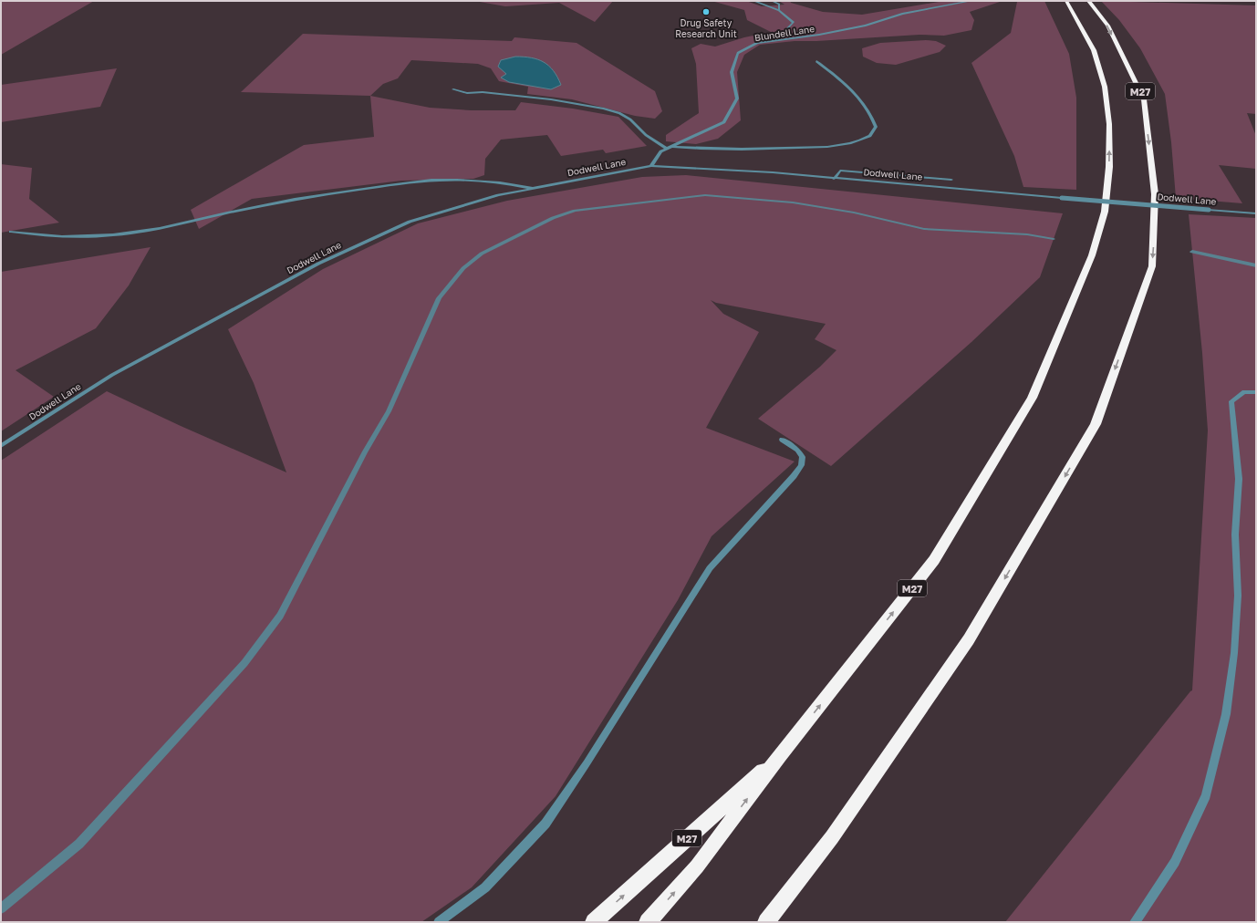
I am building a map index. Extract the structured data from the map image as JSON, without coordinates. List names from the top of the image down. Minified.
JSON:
{"streets":{"highway":["M27"],"street":["Blundell Lane","Dodwell Lane"]},"crossings":[["Blundell Lane","Dodwell Lane"]],"places":["Drug Safety Research Unit"]}
